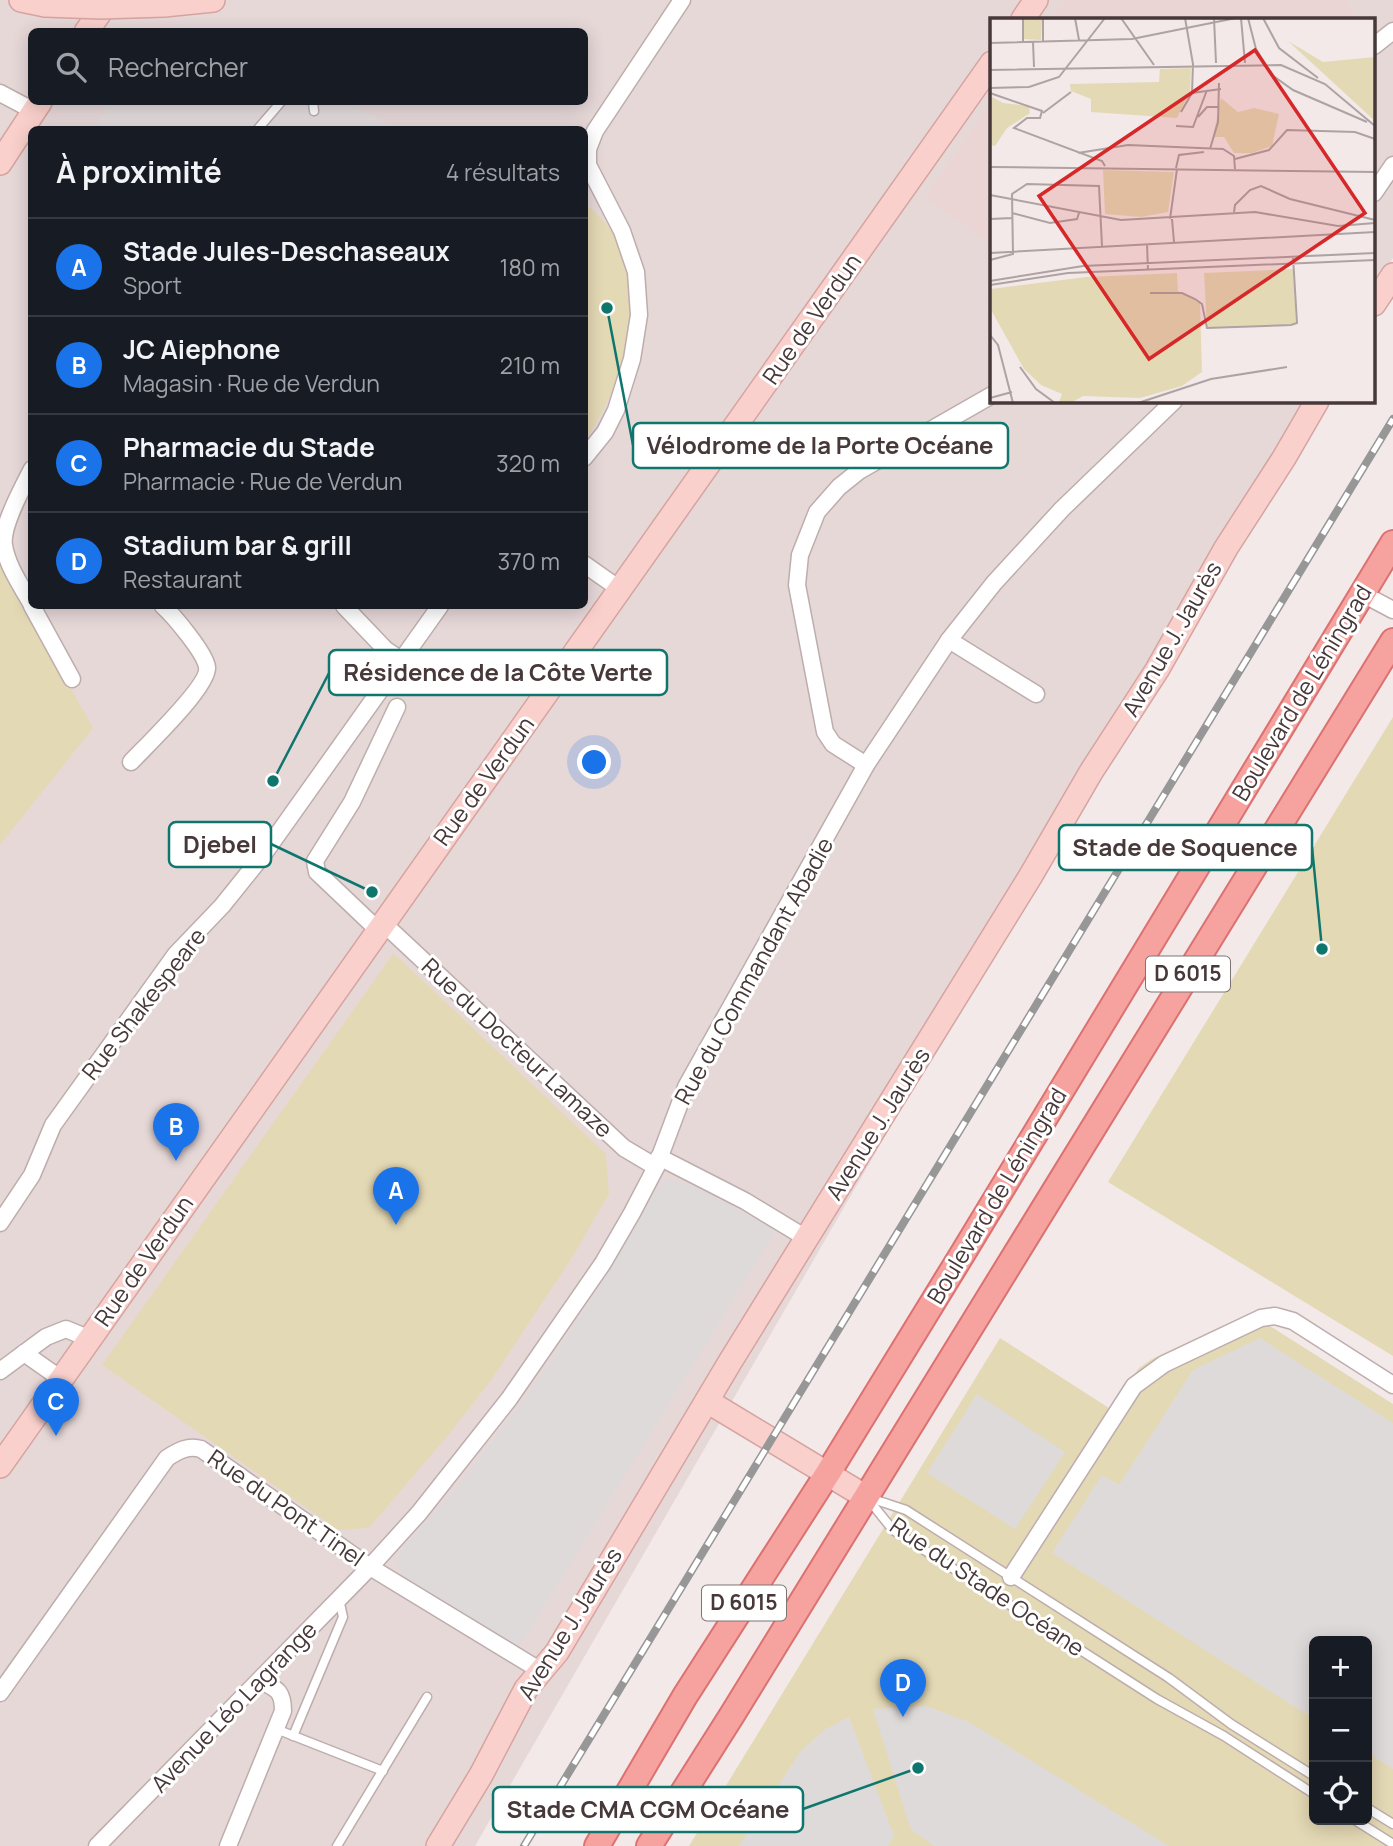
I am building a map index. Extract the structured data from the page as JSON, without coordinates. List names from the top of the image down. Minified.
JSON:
{"streets":{"main road":["Boulevard de Léningrad","D 6015"],"street":["Rue de Verdun","Avenue J. Jaurès","Rue du Commandant Abadie","Rue Shakespeare","Rue du Docteur Lamaze","Rue du Pont Tinel","Avenue Léo Lagrange"],"lane":["Rue du Stade Océane"]},"crossings":[["Rue de Verdun","Rue du Docteur Lamaze"],["Avenue J. Jaurès","Rue du Docteur Lamaze"],["Avenue J. Jaurès","Rue du Pont Tinel"],["Boulevard de Léningrad","Rue du Stade Océane"],["Rue du Commandant Abadie","Rue du Docteur Lamaze"],["Rue du Commandant Abadie","Rue du Pont Tinel"],["Rue du Commandant Abadie","Avenue Léo Lagrange"],["Rue du Pont Tinel","Avenue Léo Lagrange"]],"places":["Vélodrome de la Porte Océane","Résidence de la Côte Verte","Djebel","Stade de Soquence","Stade CMA CGM Océane"],"page":{"search":"Rechercher","heading":["À proximité","4 résultats"],"list":[{"mark":"A","name":"Stade Jules-Deschaseaux","note":"Sport","value":"180 m"},{"mark":"B","name":"JC Aiephone","note":"Magasin · Rue de Verdun","value":"210 m"},{"mark":"C","name":"Pharmacie du Stade","note":"Pharmacie · Rue de Verdun","value":"320 m"},{"mark":"D","name":"Stadium bar & grill","note":"Restaurant","value":"370 m"}],"pins":["B","A","C","D"],"map_buttons":["+","−"]}}
